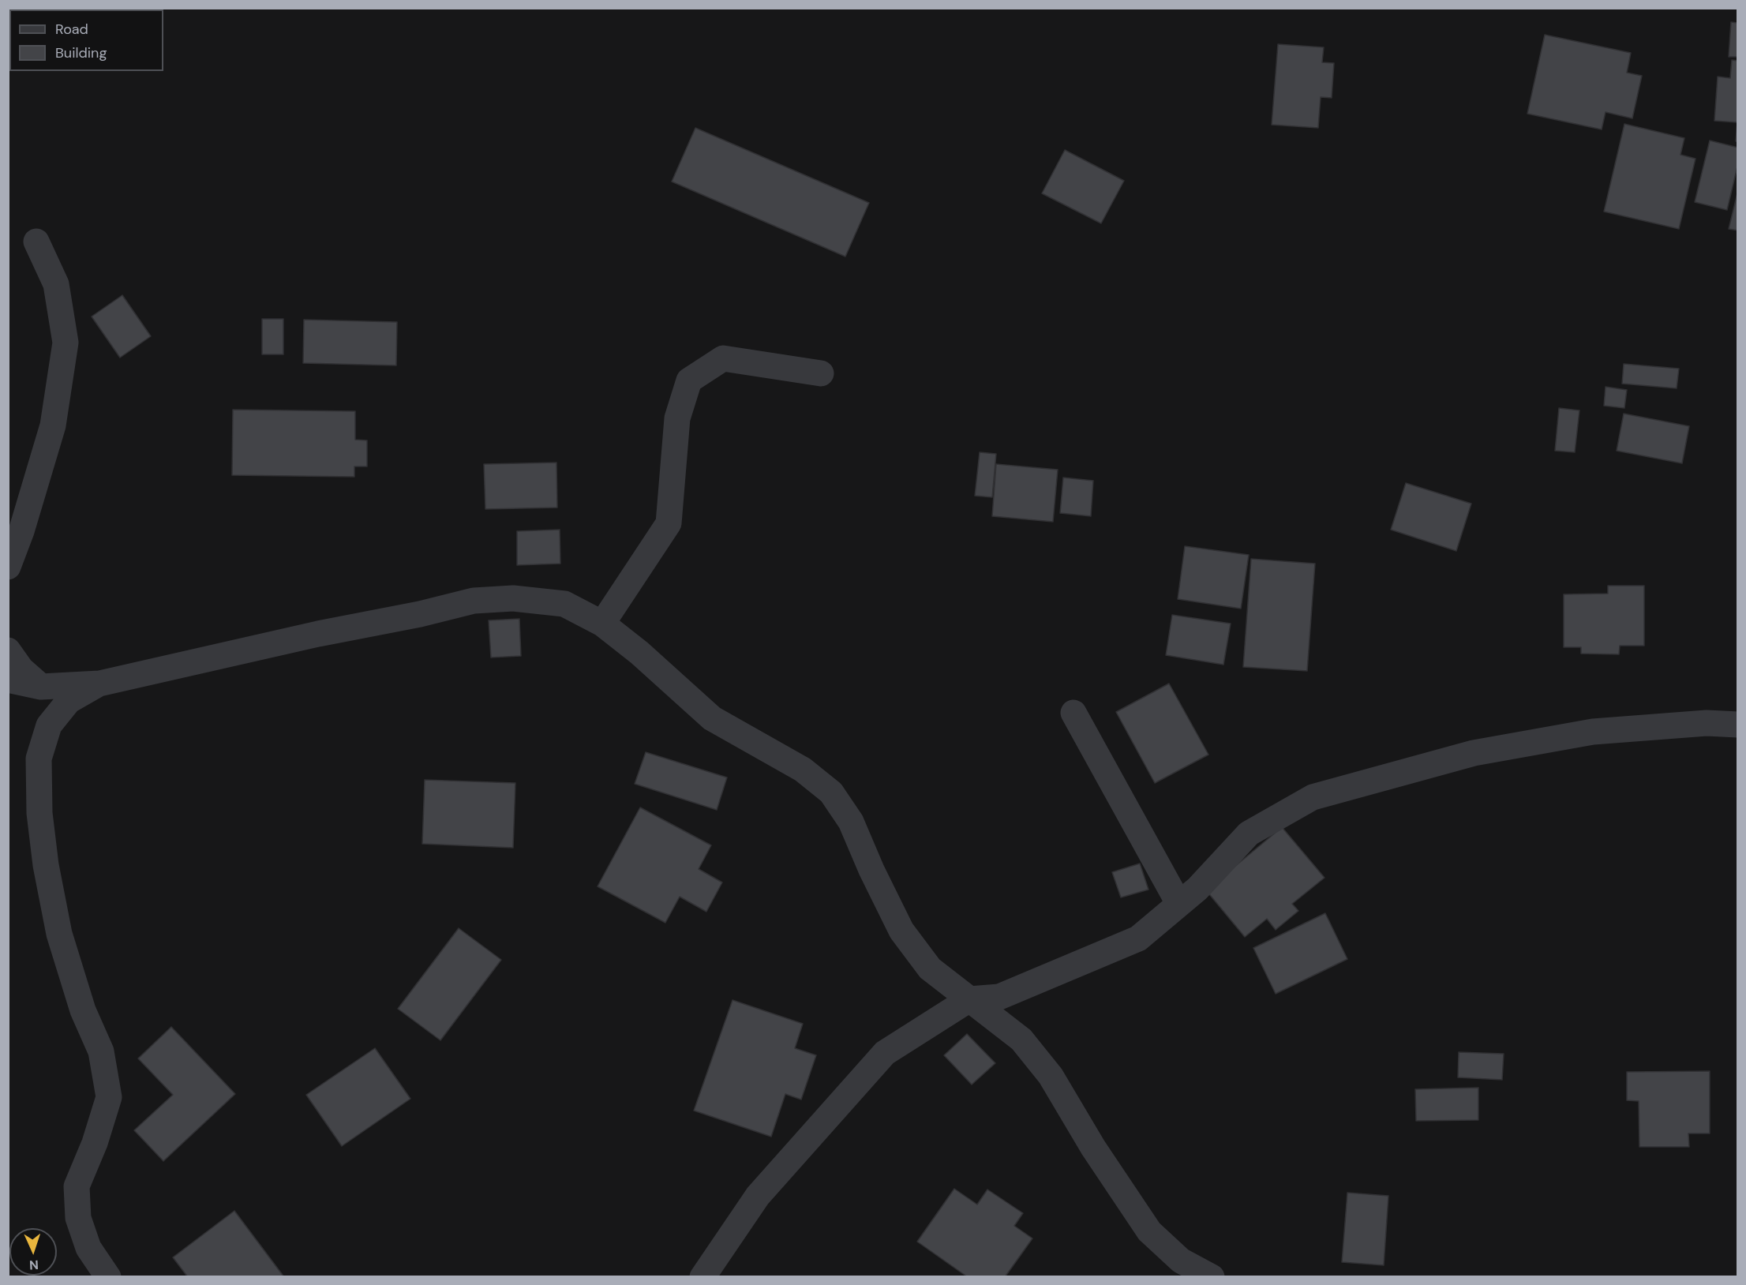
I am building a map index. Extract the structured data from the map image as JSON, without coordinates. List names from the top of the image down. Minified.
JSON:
{"legend":["Road","Building"],"north":"bottom"}
